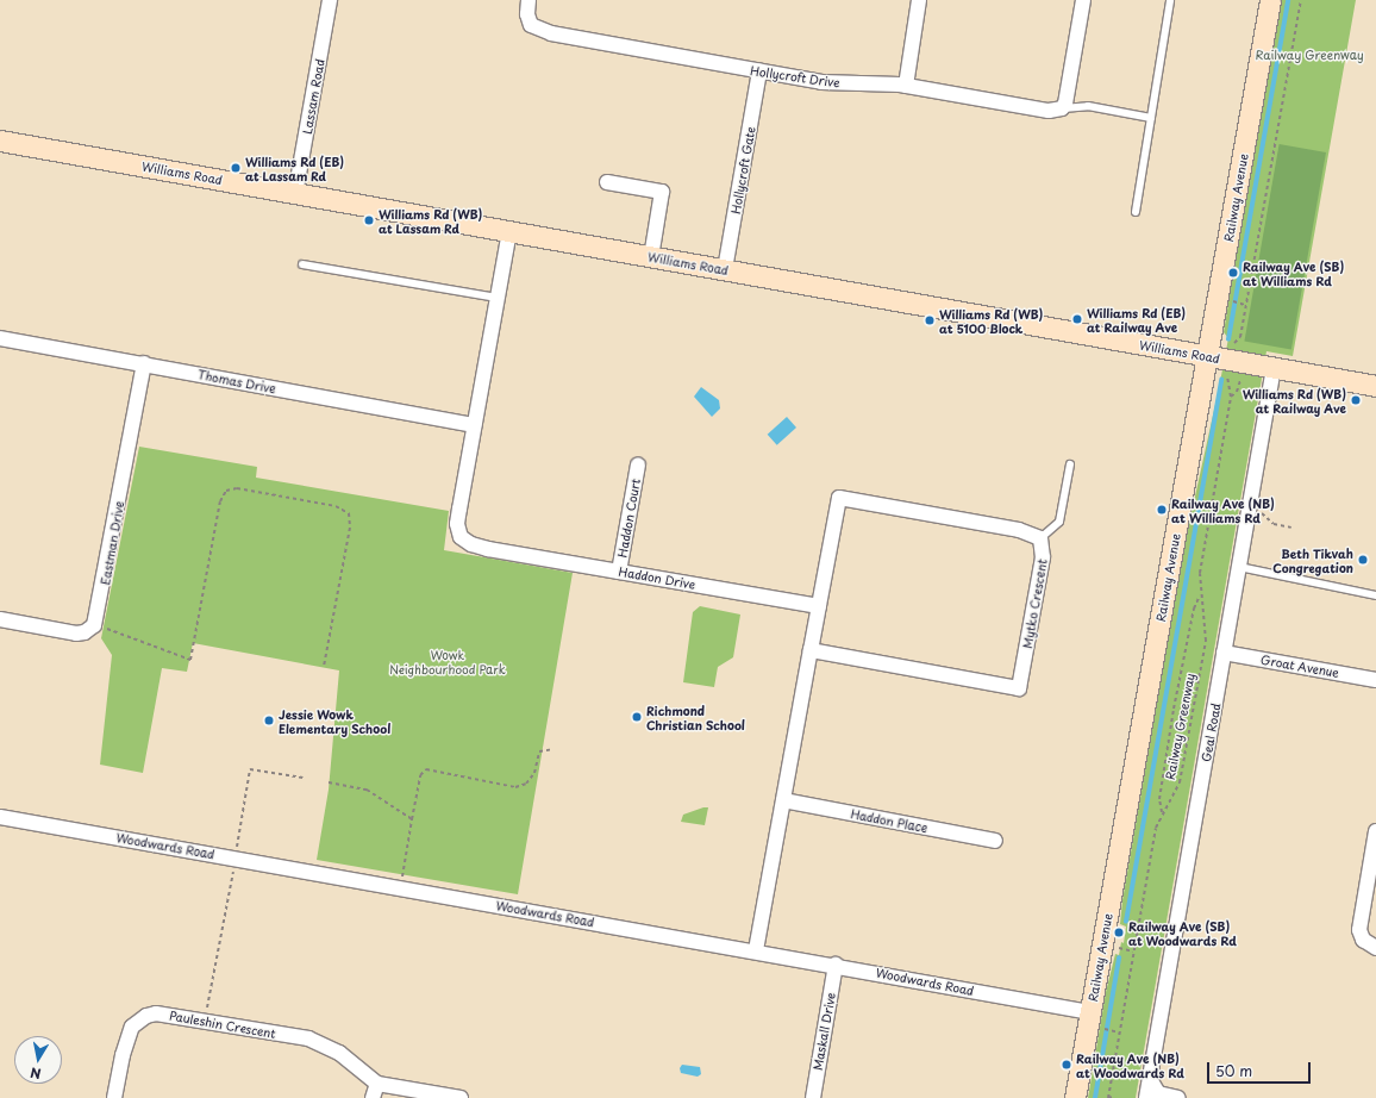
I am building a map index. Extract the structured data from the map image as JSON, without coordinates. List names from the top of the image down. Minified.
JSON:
{"streets":{"street":["Hollycroft Drive","Lassam Road","Hollycroft Gate","Williams Road","Railway Avenue","Thomas Drive","Haddon Court","Eastman Drive","Haddon Drive","Mytko Crescent","Groat Avenue","Geal Road","Haddon Place","Woodwards Road","Pauleshin Crescent","Maskall Drive"],"path":["Railway Greenway"]},"crossings":[["Hollycroft Drive","Hollycroft Gate"],["Lassam Road","Williams Road"],["Hollycroft Gate","Williams Road"],["Williams Road","Railway Avenue"],["Williams Road","Haddon Drive"],["Williams Road","Geal Road"],["Railway Avenue","Woodwards Road"],["Thomas Drive","Eastman Drive"],["Thomas Drive","Haddon Drive"],["Haddon Court","Haddon Drive"],["Groat Avenue","Geal Road"],["Woodwards Road","Maskall Drive"]],"parks":["Railway Greenway","Wowk Neighbourhood Park"],"places":["Williams Rd (EB) at Lassam Rd","Williams Rd (WB) at Lassam Rd","Railway Ave (SB) at Williams Rd","Williams Rd (EB) at Railway Ave","Williams Rd (WB) at 5100 Block","Williams Rd (WB) at Railway Ave","Railway Ave (NB) at Williams Rd","Beth Tikvah Congregation","Richmond Christian School","Jessie Wowk Elementary School","Railway Ave (SB) at Woodwards Rd","Railway Ave (NB) at Woodwards Rd"],"scale_bar":"50 m","north":"bottom"}
